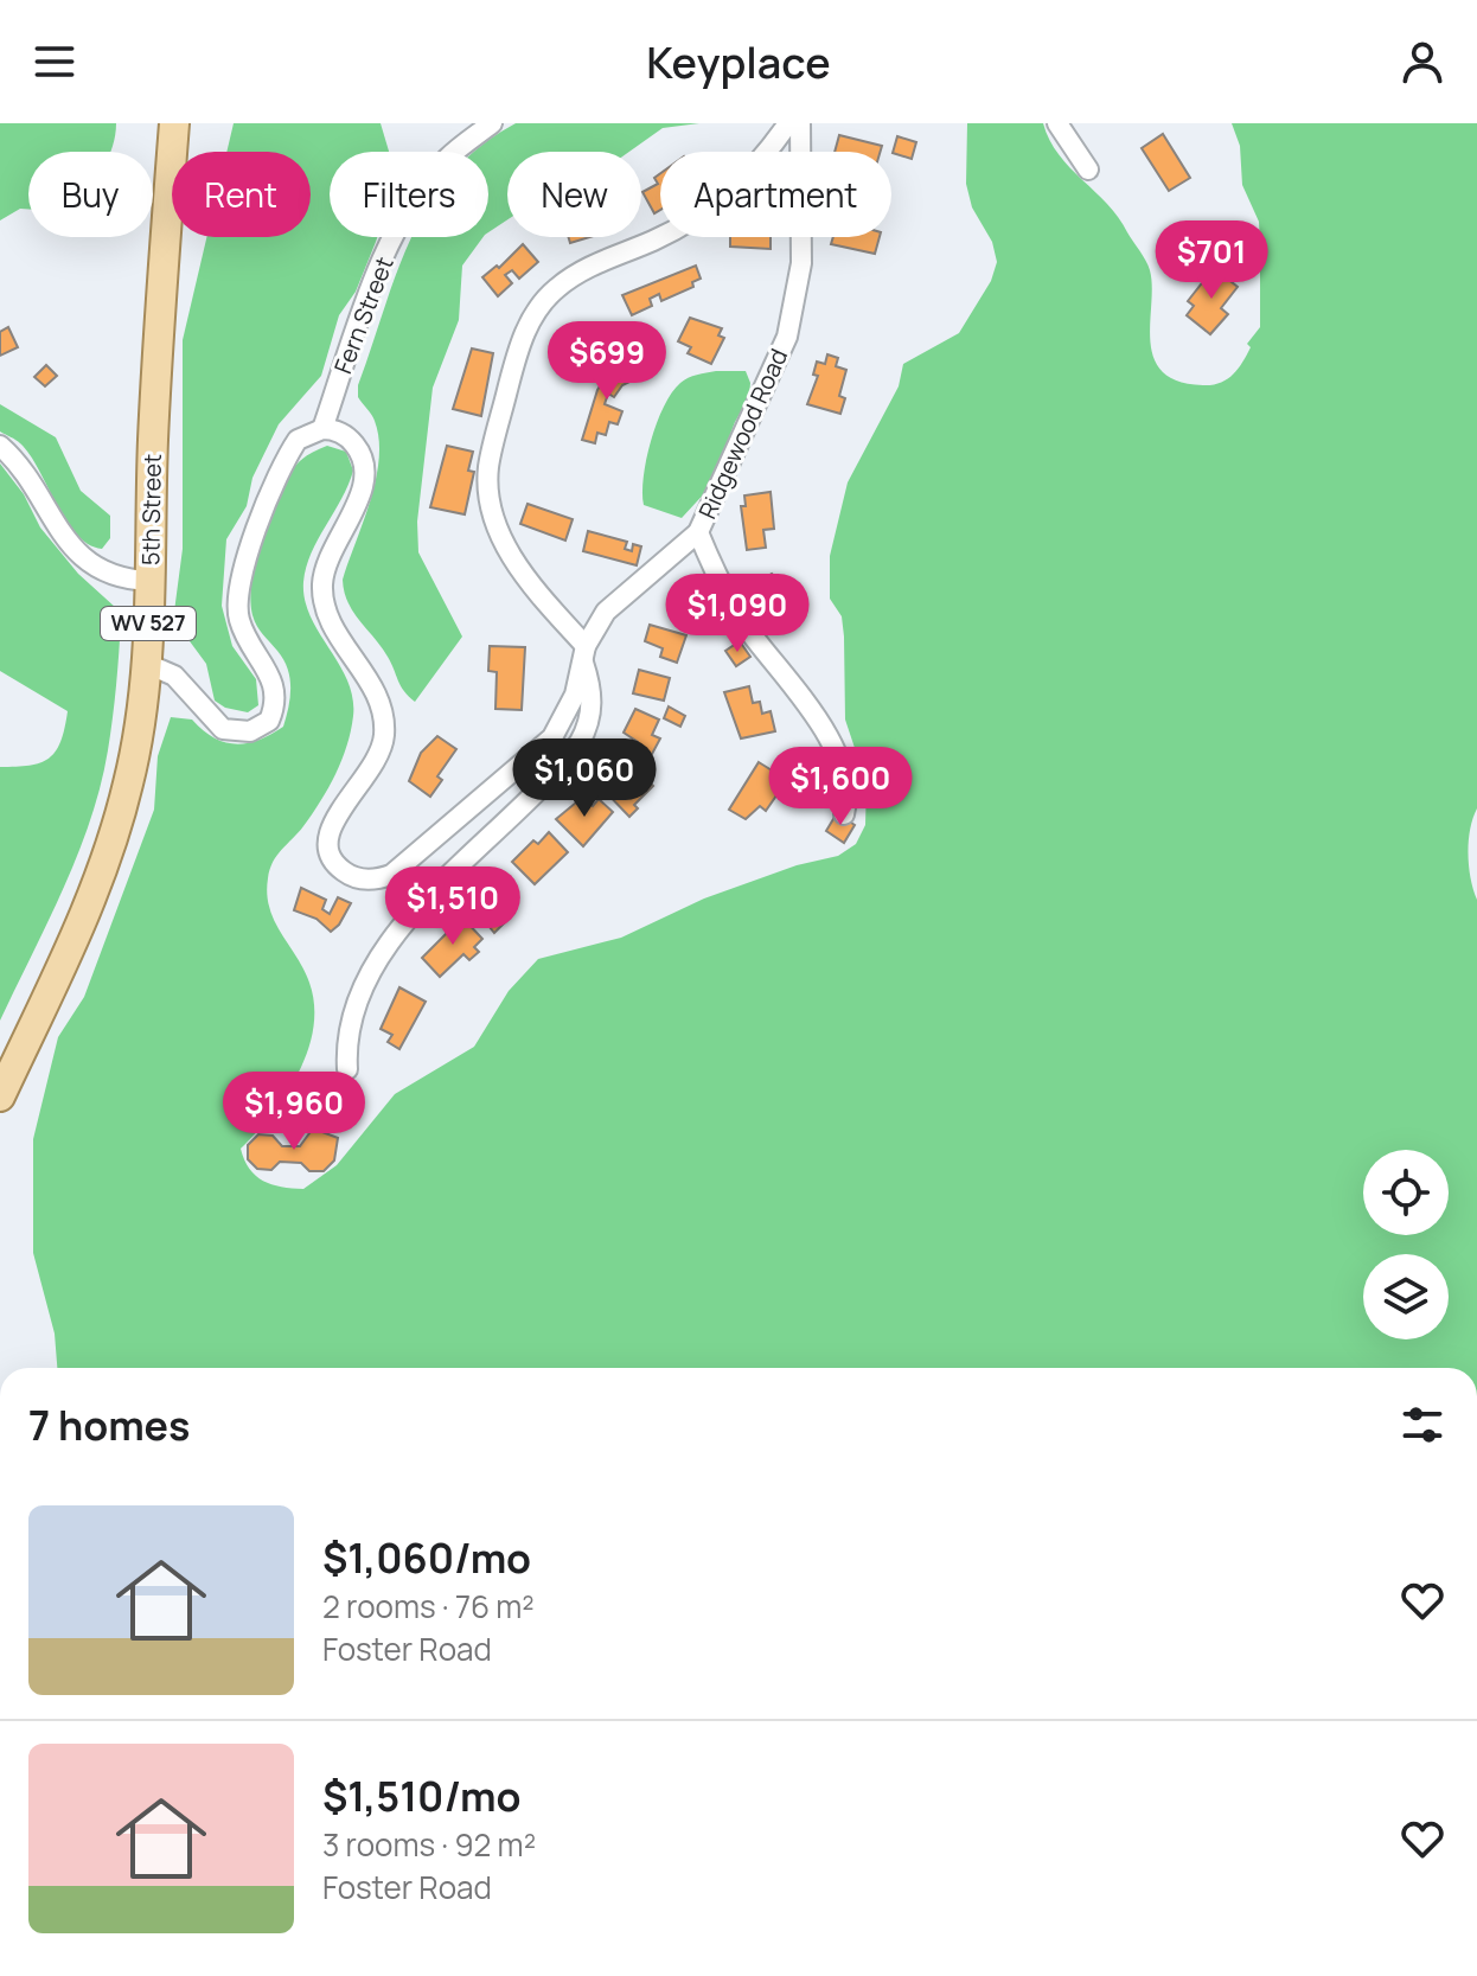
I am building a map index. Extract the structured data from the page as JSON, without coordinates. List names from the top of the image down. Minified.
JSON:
{"streets":{"main road":["5th Street","WV 527"],"street":["Fern Street","Ridgewood Road"]},"crossings":[["Fern Street","Ridgewood Road"]],"page":{"header":"Keyplace","chip":["Buy","Rent","Filters","New","Apartment"],"price":["$701","$699","$1,090","$1,060","$1,600","$1,510","$1,960"],"heading":"7 homes","list":[{"name":"$1,060/mo","note":"2 rooms · 76 m² · Foster Road"},{"name":"$1,510/mo","note":"3 rooms · 92 m² · Foster Road"}]}}
